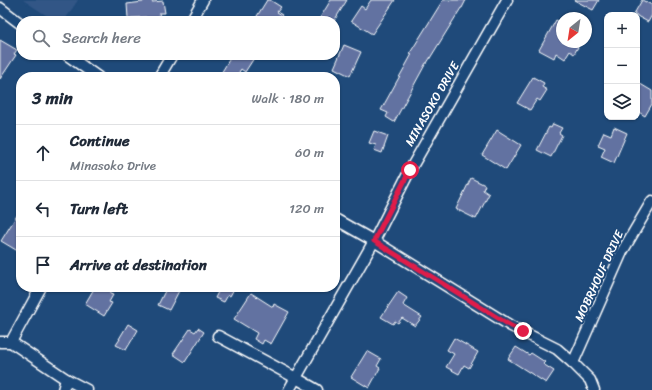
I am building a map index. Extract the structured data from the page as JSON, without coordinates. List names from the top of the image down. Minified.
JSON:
{"streets":{"street":["MINASOKO DRIVE","MOBRHOUF DRIVE"]},"north":"bottom left","page":{"map_buttons":["+","−"],"search":"Search here","heading":["3 min","Walk · 180 m"],"list":[["Continue","Minasoko Drive","60 m"],["Turn left","120 m"],"Arrive at destination"]}}
